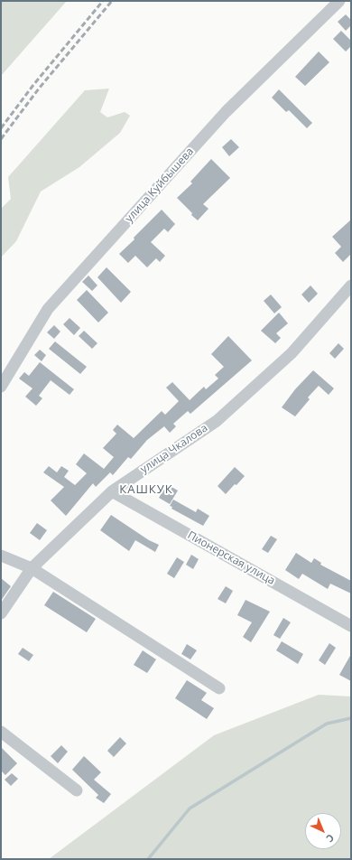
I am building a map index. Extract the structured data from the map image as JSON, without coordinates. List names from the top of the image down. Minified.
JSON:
{"streets":{"street":["улица Куйбышева","улица Чкалова","Пионерская улица"]},"crossings":[["улица Чкалова","Пионерская улица"]],"districts":["КАШКУК"],"north":"bottom right"}
